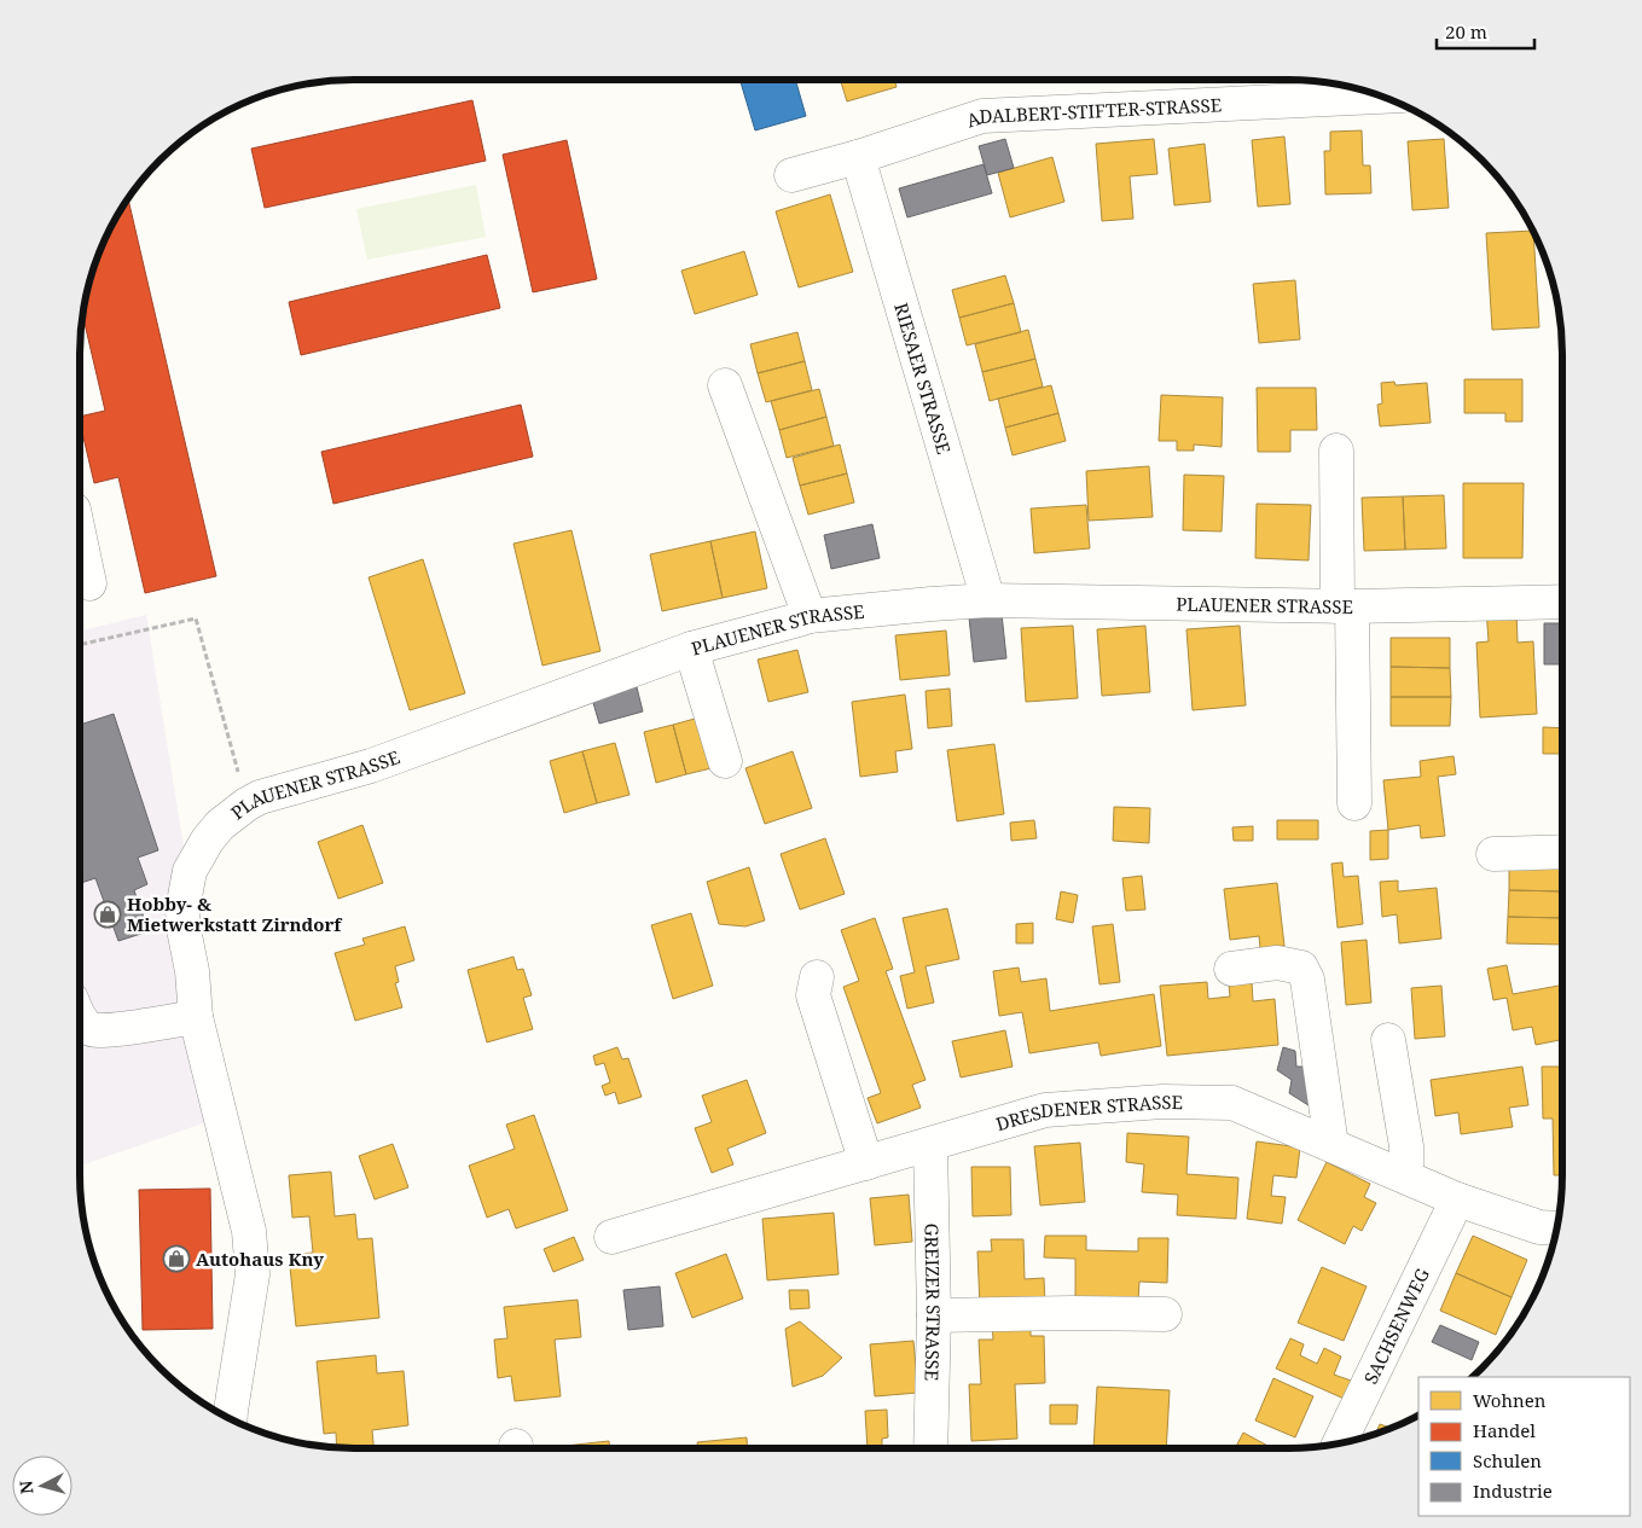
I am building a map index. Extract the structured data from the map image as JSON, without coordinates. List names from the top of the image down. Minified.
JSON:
{"streets":{"street":["ADALBERT-STIFTER-STRASSE","RIESAER STRASSE","PLAUENER STRASSE","DRESDENER STRASSE","GREIZER STRASSE","SACHSENWEG"]},"crossings":[["ADALBERT-STIFTER-STRASSE","RIESAER STRASSE"],["RIESAER STRASSE","PLAUENER STRASSE"],["DRESDENER STRASSE","GREIZER STRASSE"],["DRESDENER STRASSE","SACHSENWEG"]],"places":{"shop":["Hobby- & Mietwerkstatt Zirndorf","Autohaus Kny"]},"legend":["Wohnen","Handel","Schulen","Industrie"],"scale_bar":"20 m","north":"left"}
